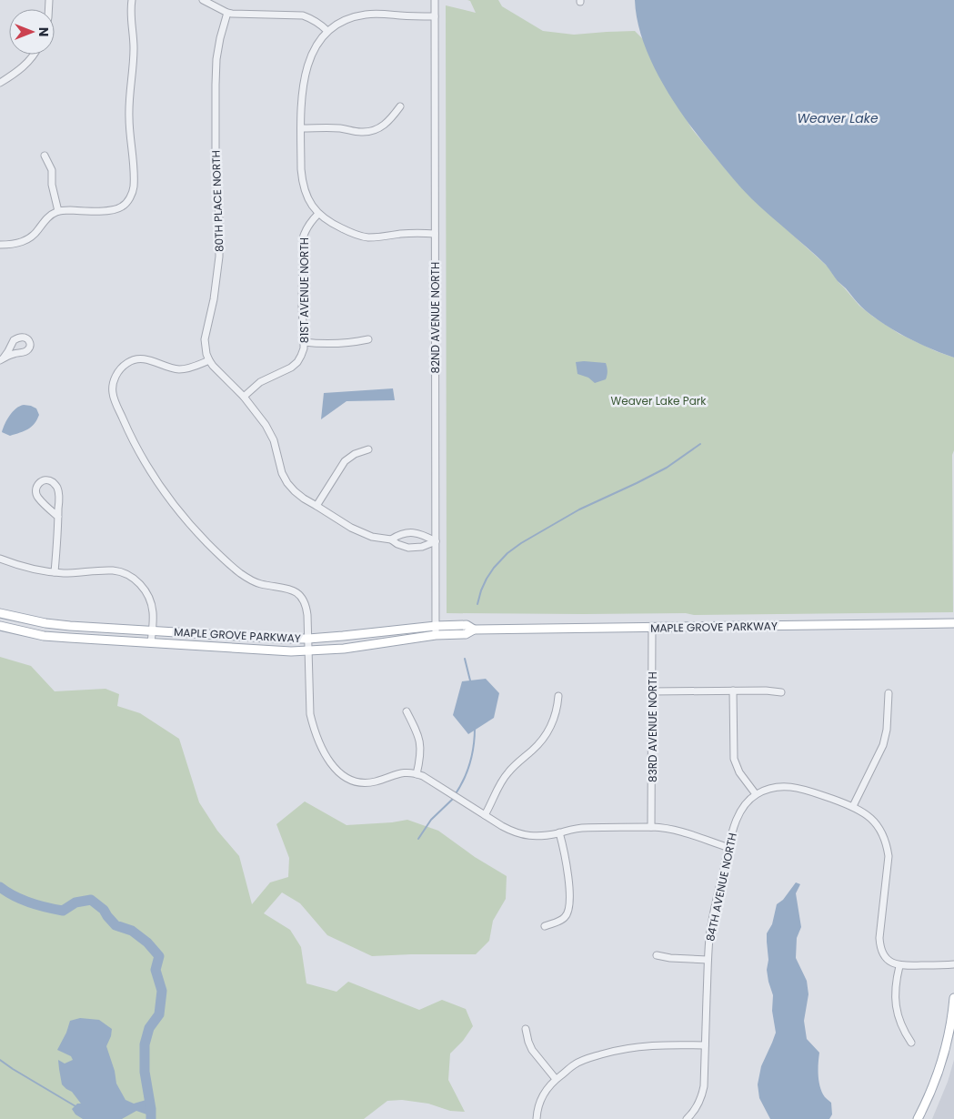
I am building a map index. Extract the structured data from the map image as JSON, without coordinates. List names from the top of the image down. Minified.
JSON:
{"streets":{"main road":["MAPLE GROVE PARKWAY"],"street":["80TH PLACE NORTH","81ST AVENUE NORTH","82ND AVENUE NORTH","83RD AVENUE NORTH","84TH AVENUE NORTH"]},"crossings":[["82ND AVENUE NORTH","MAPLE GROVE PARKWAY"],["MAPLE GROVE PARKWAY","83RD AVENUE NORTH"]],"water":["Weaver Lake"],"parks":["Weaver Lake Park"],"north":"right"}
